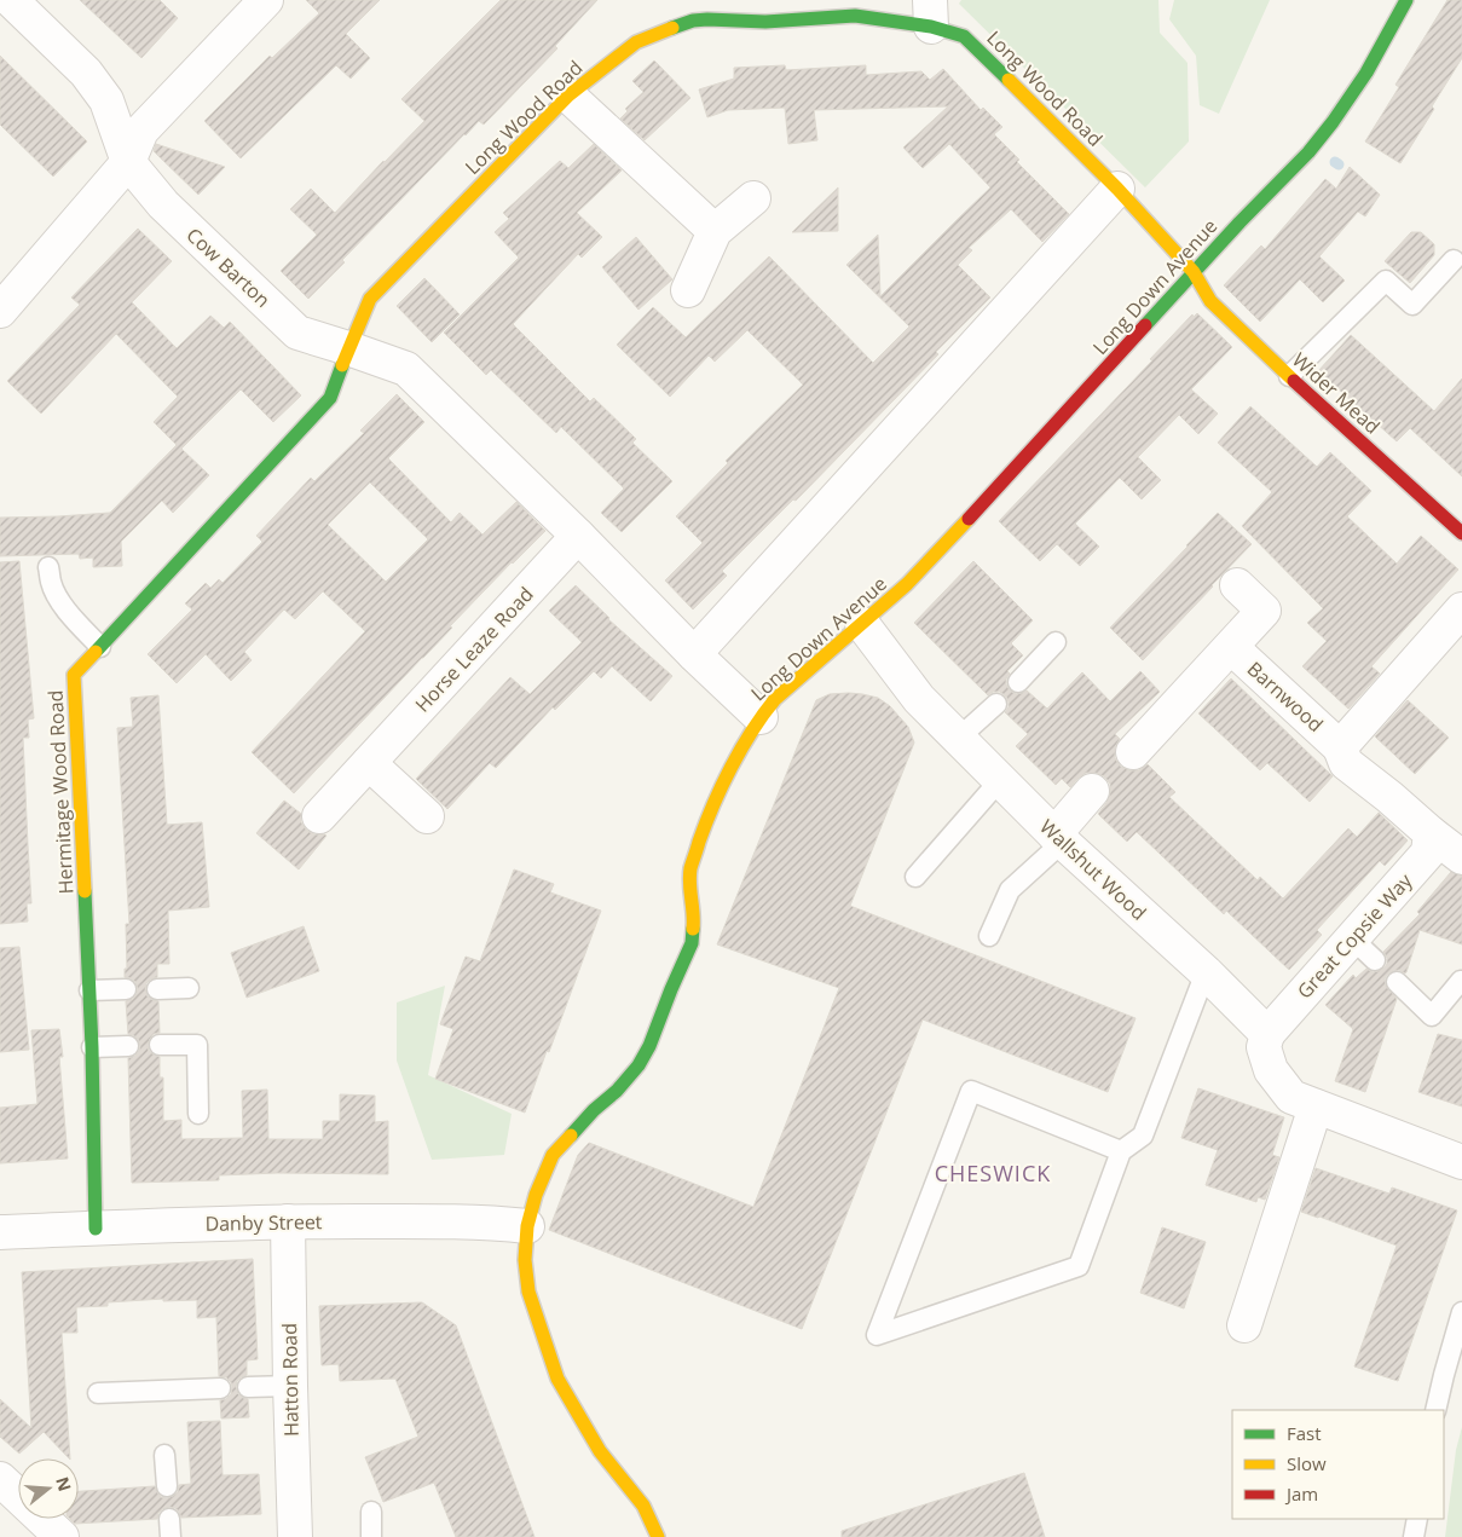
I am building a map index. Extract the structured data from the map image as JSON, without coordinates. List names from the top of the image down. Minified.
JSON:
{"streets":{"street":["Long Wood Road","Cow Barton","Long Down Avenue","Wider Mead","Horse Leaze Road","Barnwood","Hermitage Wood Road","Wallshut Wood","Great Copsie Way","Danby Street","Hatton Road"]},"crossings":[["Long Wood Road","Cow Barton"],["Long Wood Road","Long Down Avenue"],["Long Wood Road","Wider Mead"],["Long Wood Road","Hermitage Wood Road"],["Cow Barton","Hermitage Wood Road"],["Long Down Avenue","Wider Mead"],["Long Down Avenue","Wallshut Wood"],["Long Down Avenue","Danby Street"],["Hermitage Wood Road","Danby Street"],["Wallshut Wood","Great Copsie Way"],["Danby Street","Hatton Road"]],"districts":["CHESWICK"],"legend":["Fast","Slow","Jam"],"north":"right"}
